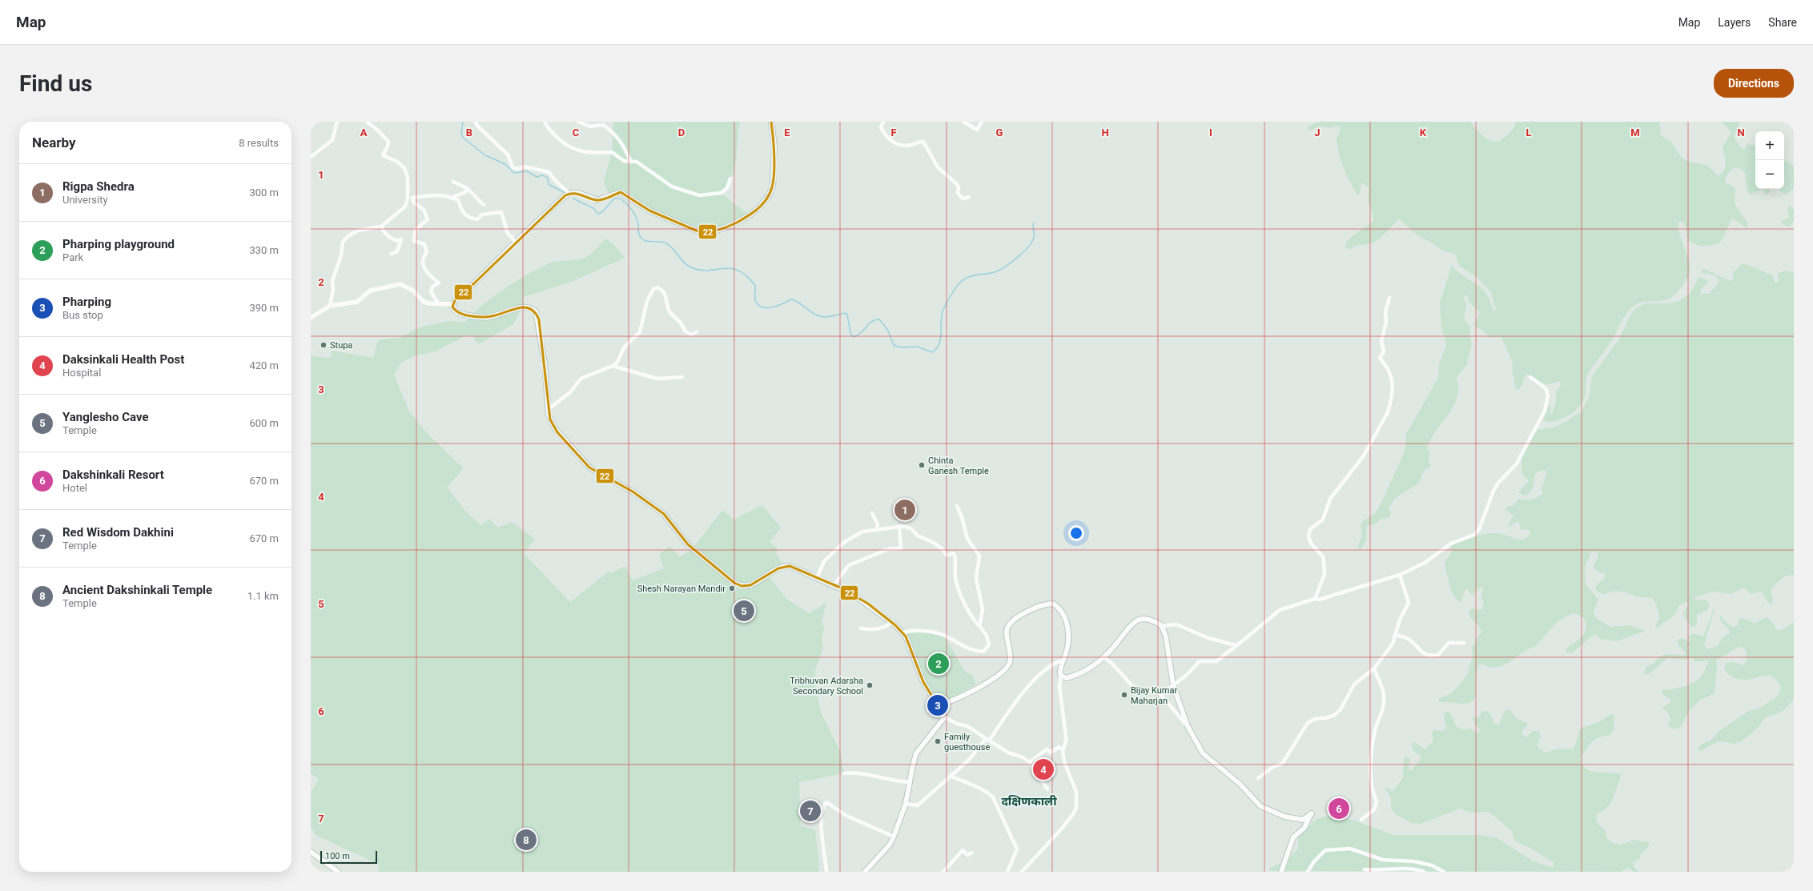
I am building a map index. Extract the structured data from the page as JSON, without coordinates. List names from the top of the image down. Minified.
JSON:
{"districts":["दक्षि‍णकाली"],"places":["Stupa","Chinta Ganesh Temple","Shesh Narayan Mandir","Tribhuvan Adarsha Secondary School","Bijay Kumar Maharjan","Family guesthouse"],"lines":["transit line 22"],"scale_bar":"100 m","page":{"header":"Map","nav":["Map","Layers","Share"],"buttons":"Directions","title":"Find us","heading":["Nearby","8 results"],"map_buttons":["+","−"],"list":[{"mark":"1","name":"Rigpa Shedra","note":"University","value":"300 m"},{"mark":"2","name":"Pharping playground","note":"Park","value":"330 m"},{"mark":"3","name":"Pharping","note":"Bus stop","value":"390 m"},{"mark":"4","name":"Daksinkali Health Post","note":"Hospital","value":"420 m"},{"mark":"5","name":"Yanglesho Cave","note":"Temple","value":"600 m"},{"mark":"6","name":"Dakshinkali Resort","note":"Hotel","value":"670 m"},{"mark":"7","name":"Red Wisdom Dakhini","note":"Temple","value":"670 m"},{"mark":"8","name":"Ancient Dakshinkali Temple","note":"Temple","value":"1.1 km"}],"pins":["1","5","2","3","4","6","7","8"],"scale":"100 m"},"grid":{"columns":["A","B","C","D","E","F","G","H","I","J","K","L","M","N"],"rows":["1","2","3","4","5","6","7"]}}
